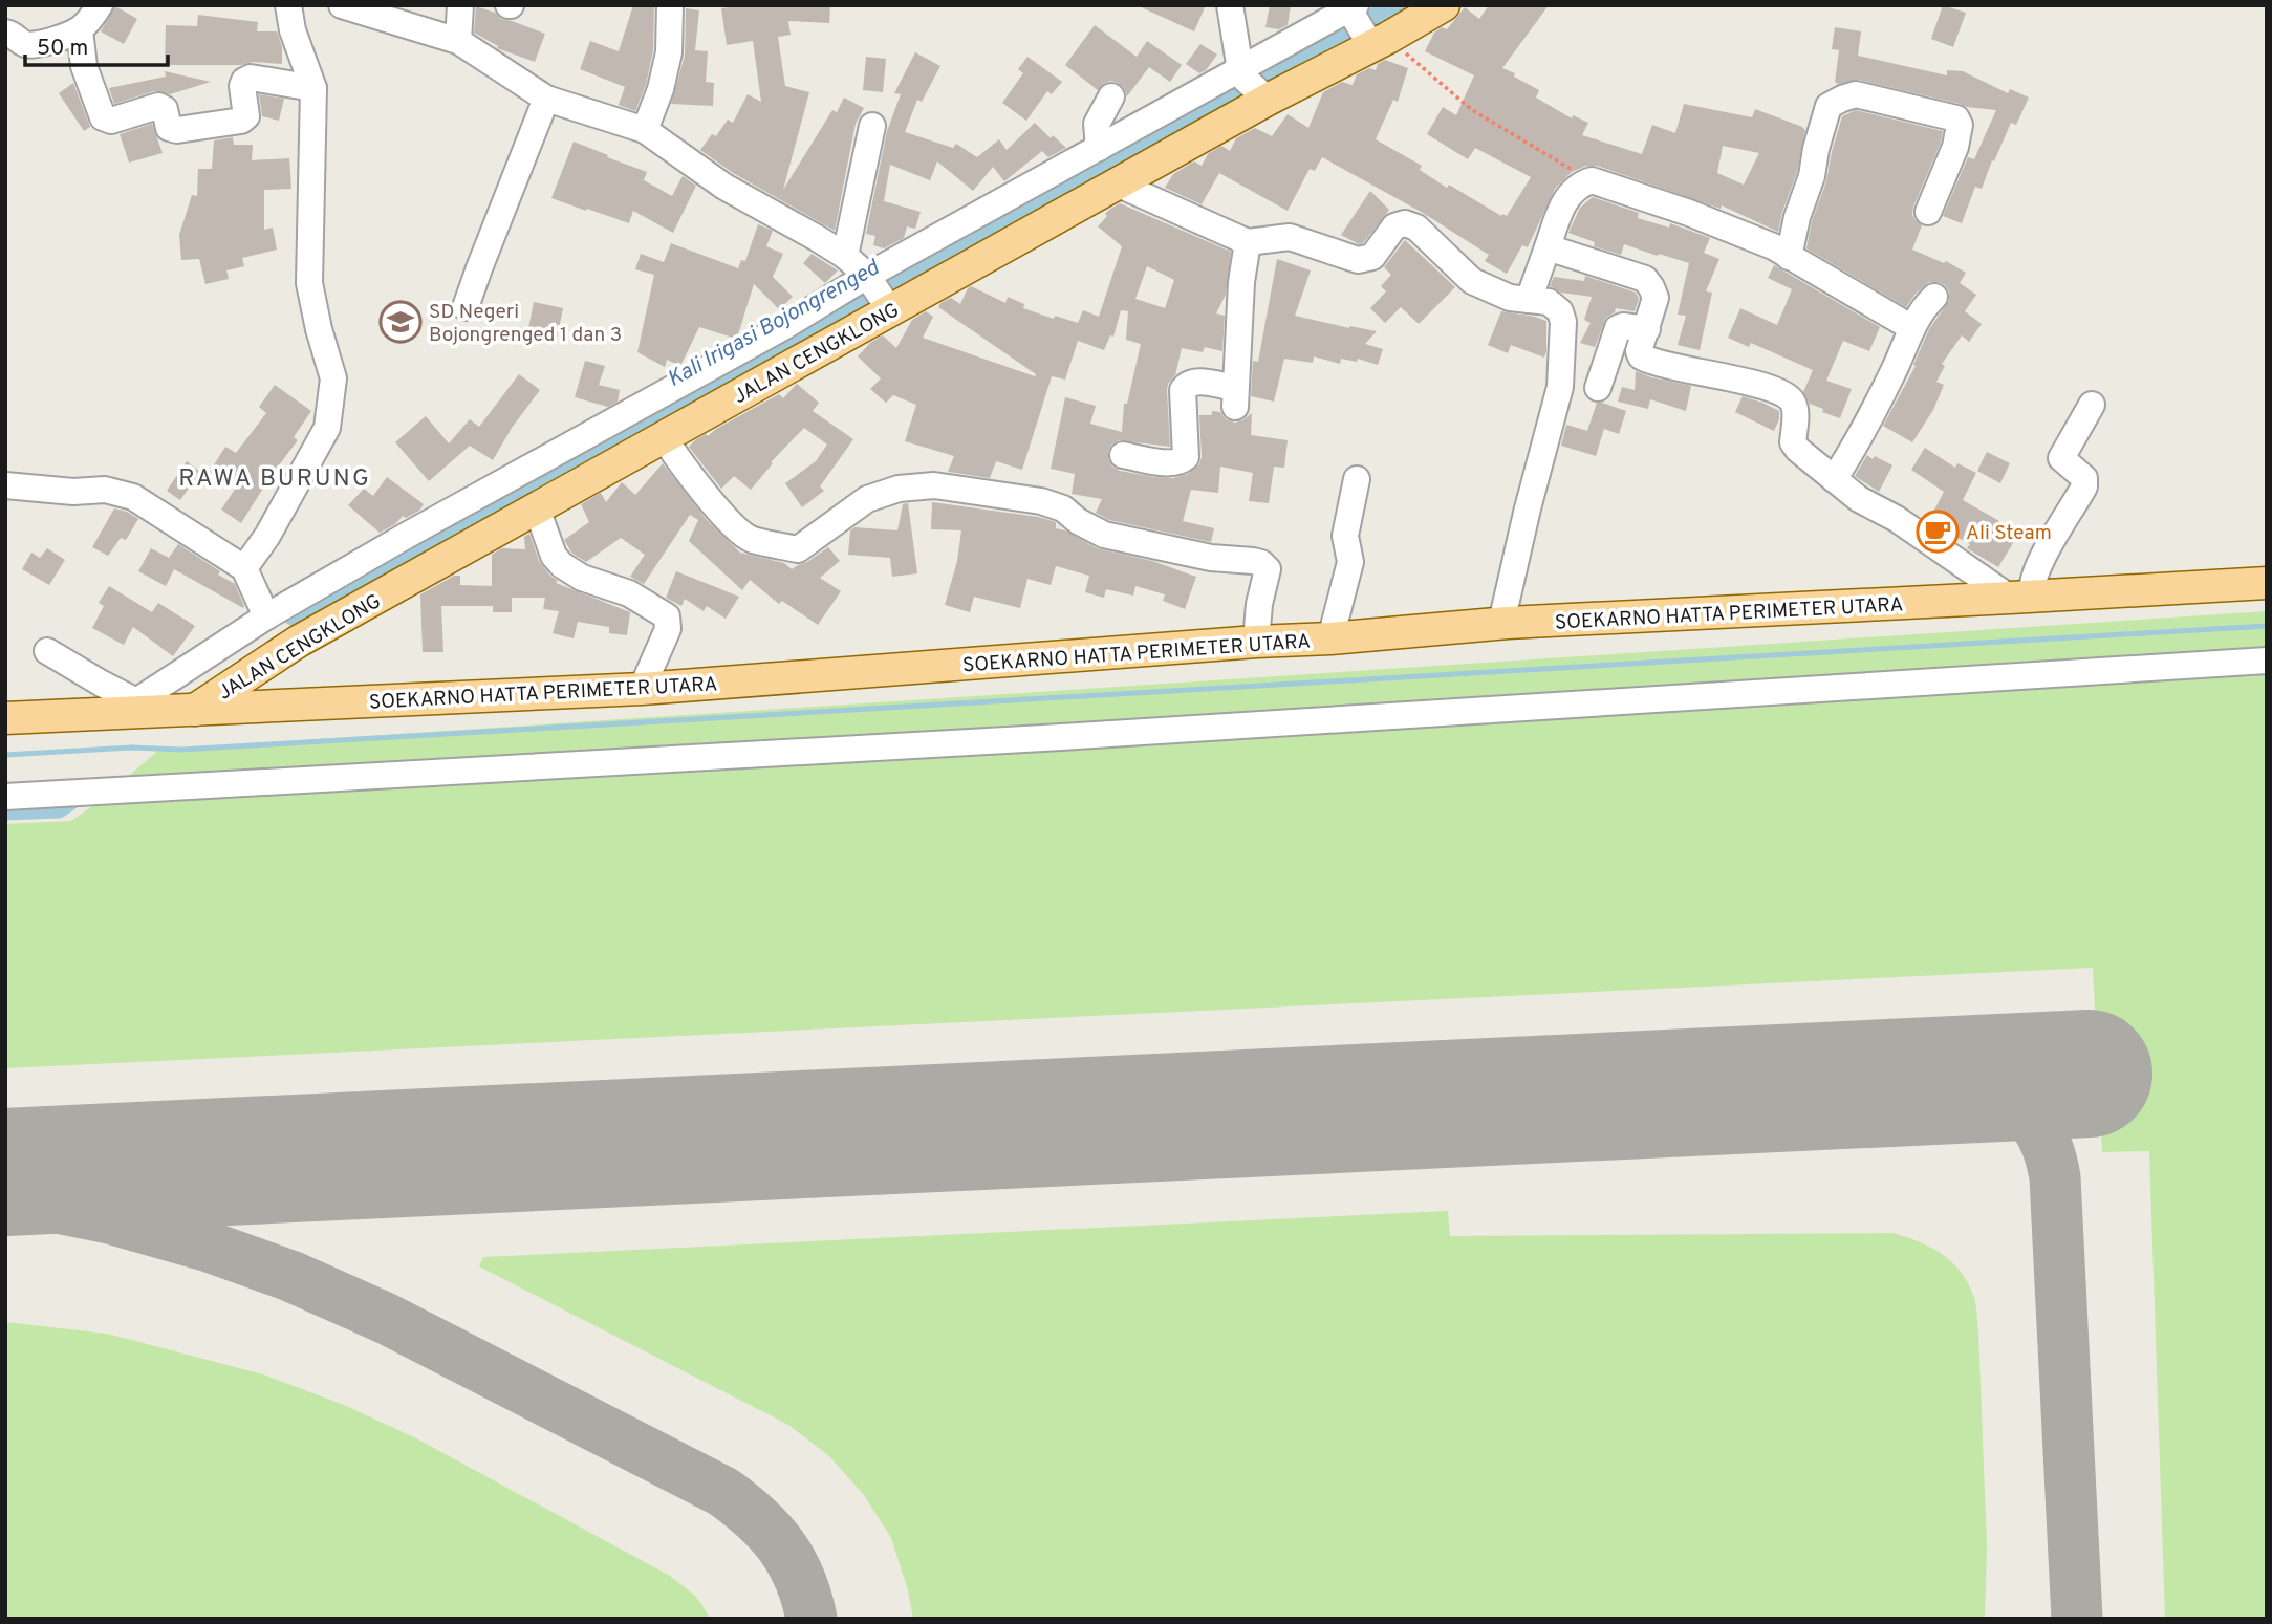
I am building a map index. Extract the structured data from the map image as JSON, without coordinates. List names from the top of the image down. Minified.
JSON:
{"streets":{"main road":["JALAN CENGKLONG","SOEKARNO HATTA PERIMETER UTARA"]},"crossings":[["JALAN CENGKLONG","SOEKARNO HATTA PERIMETER UTARA"]],"districts":["RAWA BURUNG"],"water":["Kali Irigasi Bojongrenged"],"places":{"school or university":["SD Negeri Bojongrenged 1 dan 3"],"cafe":["Ali Steam"]},"scale_bar":"50 m"}
